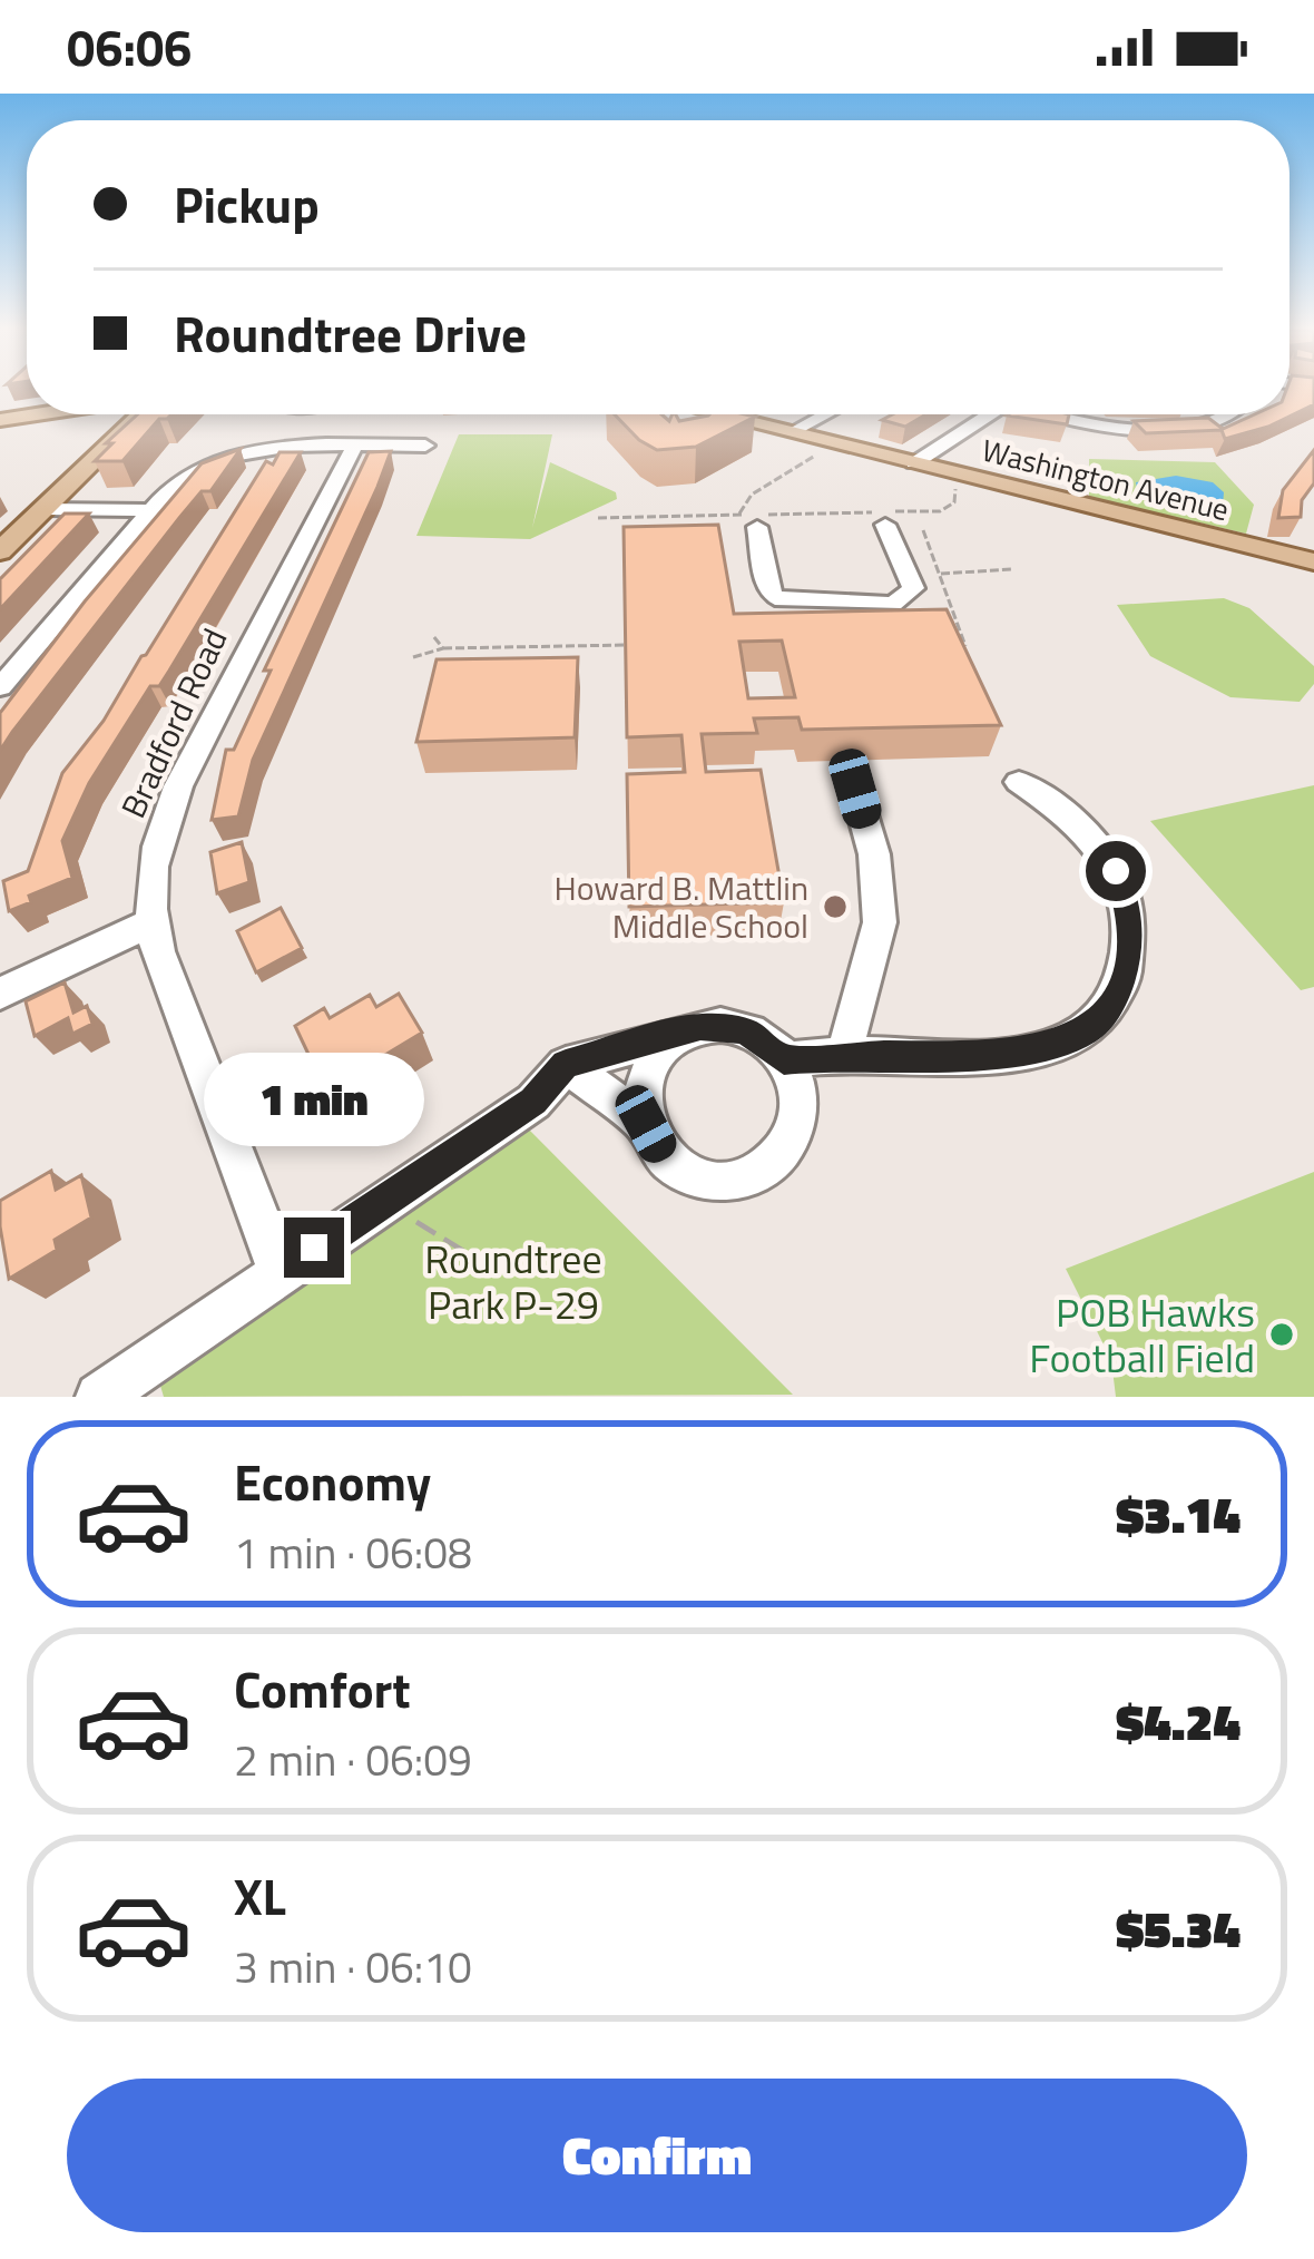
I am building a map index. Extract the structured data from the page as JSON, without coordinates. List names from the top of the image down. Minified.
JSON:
{"streets":{"main road":["Washington Avenue"],"street":["Bradford Road"]},"parks":["Roundtree Park P-29"],"places":["Howard B. Mattlin Middle School","POB Hawks Football Field"],"page":{"status":"06:06","banner":["Pickup","Roundtree Drive"],"bubble":"1 min","list":[{"name":"Economy","note":"1 min · 06:08","value":"$3.14"},{"name":"Comfort","note":"2 min · 06:09","value":"$4.24"},{"name":"XL","note":"3 min · 06:10","value":"$5.34"}],"buttons":"Confirm"}}
